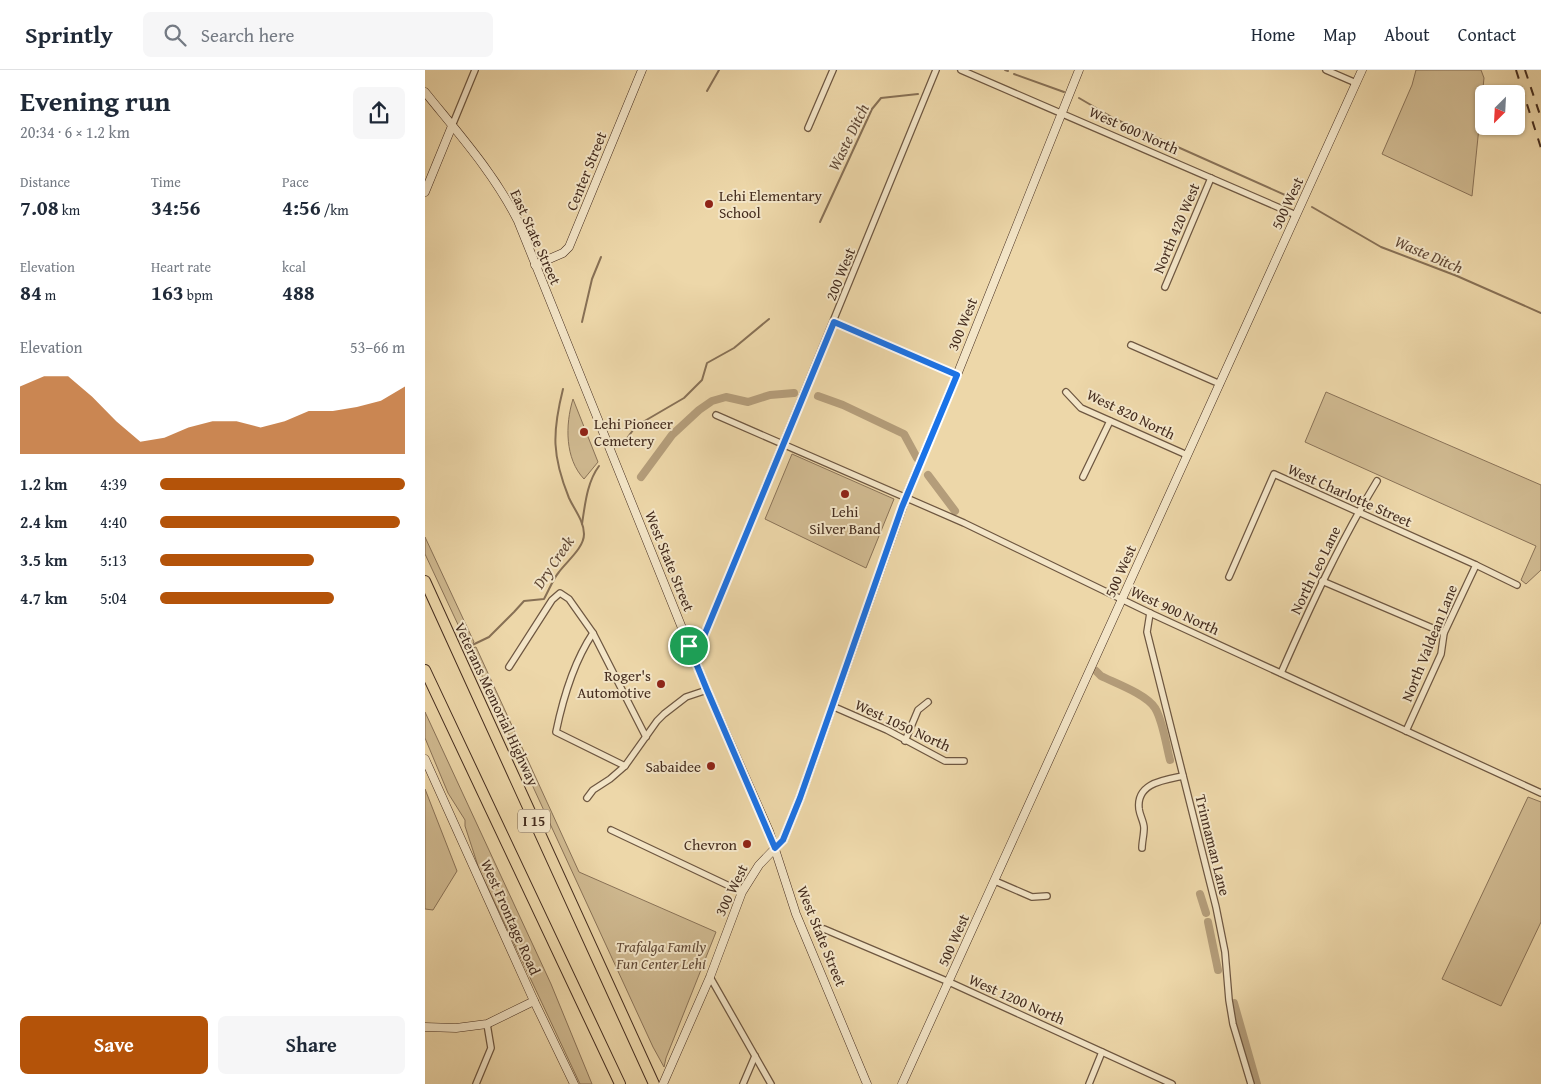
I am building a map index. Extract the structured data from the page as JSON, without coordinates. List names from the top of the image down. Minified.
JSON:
{"streets":{"highway":["Veterans Memorial Highway","I 15"],"main road":["Center Street","500 West","East State Street","300 West","West State Street","West Frontage Road"],"street":["West 600 North","North 420 West","200 West","West 820 North","West Charlotte Street","North Leo Lane","West 900 North","North Valdean Lane","West 1050 North","Trinnaman Lane","West 1200 North"]},"crossings":[["West 600 North","500 West"],["West 600 North","North 420 West"],["West 600 North","300 West"],["Center Street","East State Street"],["500 West","West 820 North"],["500 West","West 900 North"],["500 West","West 1200 North"],["East State Street","West State Street"],["200 West","West State Street"],["200 West","West 900 North"],["300 West","West State Street"],["300 West","West 900 North"],["300 West","West 1050 North"],["West Charlotte Street","North Leo Lane"],["West Charlotte Street","North Valdean Lane"],["North Leo Lane","West 900 North"],["West 900 North","North Valdean Lane"],["West 900 North","Trinnaman Lane"]],"water":["Waste Ditch","Dry Creek"],"parks":["Trafalga Family Fun Center Lehi"],"places":["Lehi Elementary School","Lehi Pioneer Cemetery","Lehi Silver Band","Roger's Automotive","Sabaidee","Chevron"],"north":"bottom left","page":{"header":"Sprintly","search":"Search here","nav":["Home","Map","About","Contact"],"heading":["Evening run","20:34 · 6 × 1.2 km"],"stats":[["Distance","7.08 km"],["Time","34:56"],["Pace","4:56 /km"],["Elevation","84 m"],["Heart rate","163 bpm"],["kcal","488"]],"chart":["Elevation","53–66 m"],"list":[{"name":"1.2 km","note":"4:39"},{"name":"2.4 km","note":"4:40"},{"name":"3.5 km","note":"5:13"},{"name":"4.7 km","note":"5:04"}],"buttons":["Save","Share"]}}
